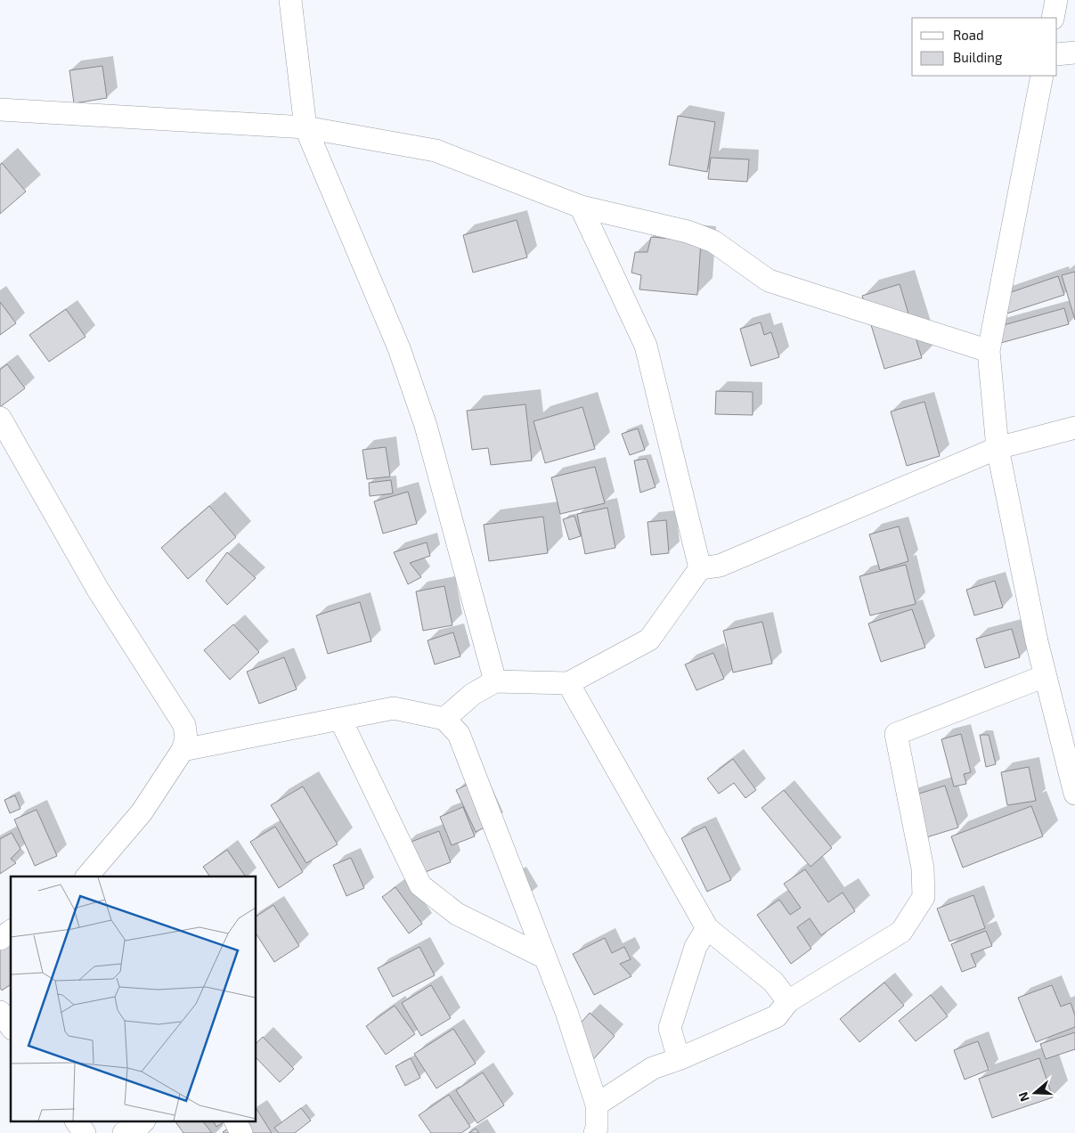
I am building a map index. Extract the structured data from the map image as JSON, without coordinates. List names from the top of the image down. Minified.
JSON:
{"legend":["Road","Building"],"north":"left"}
